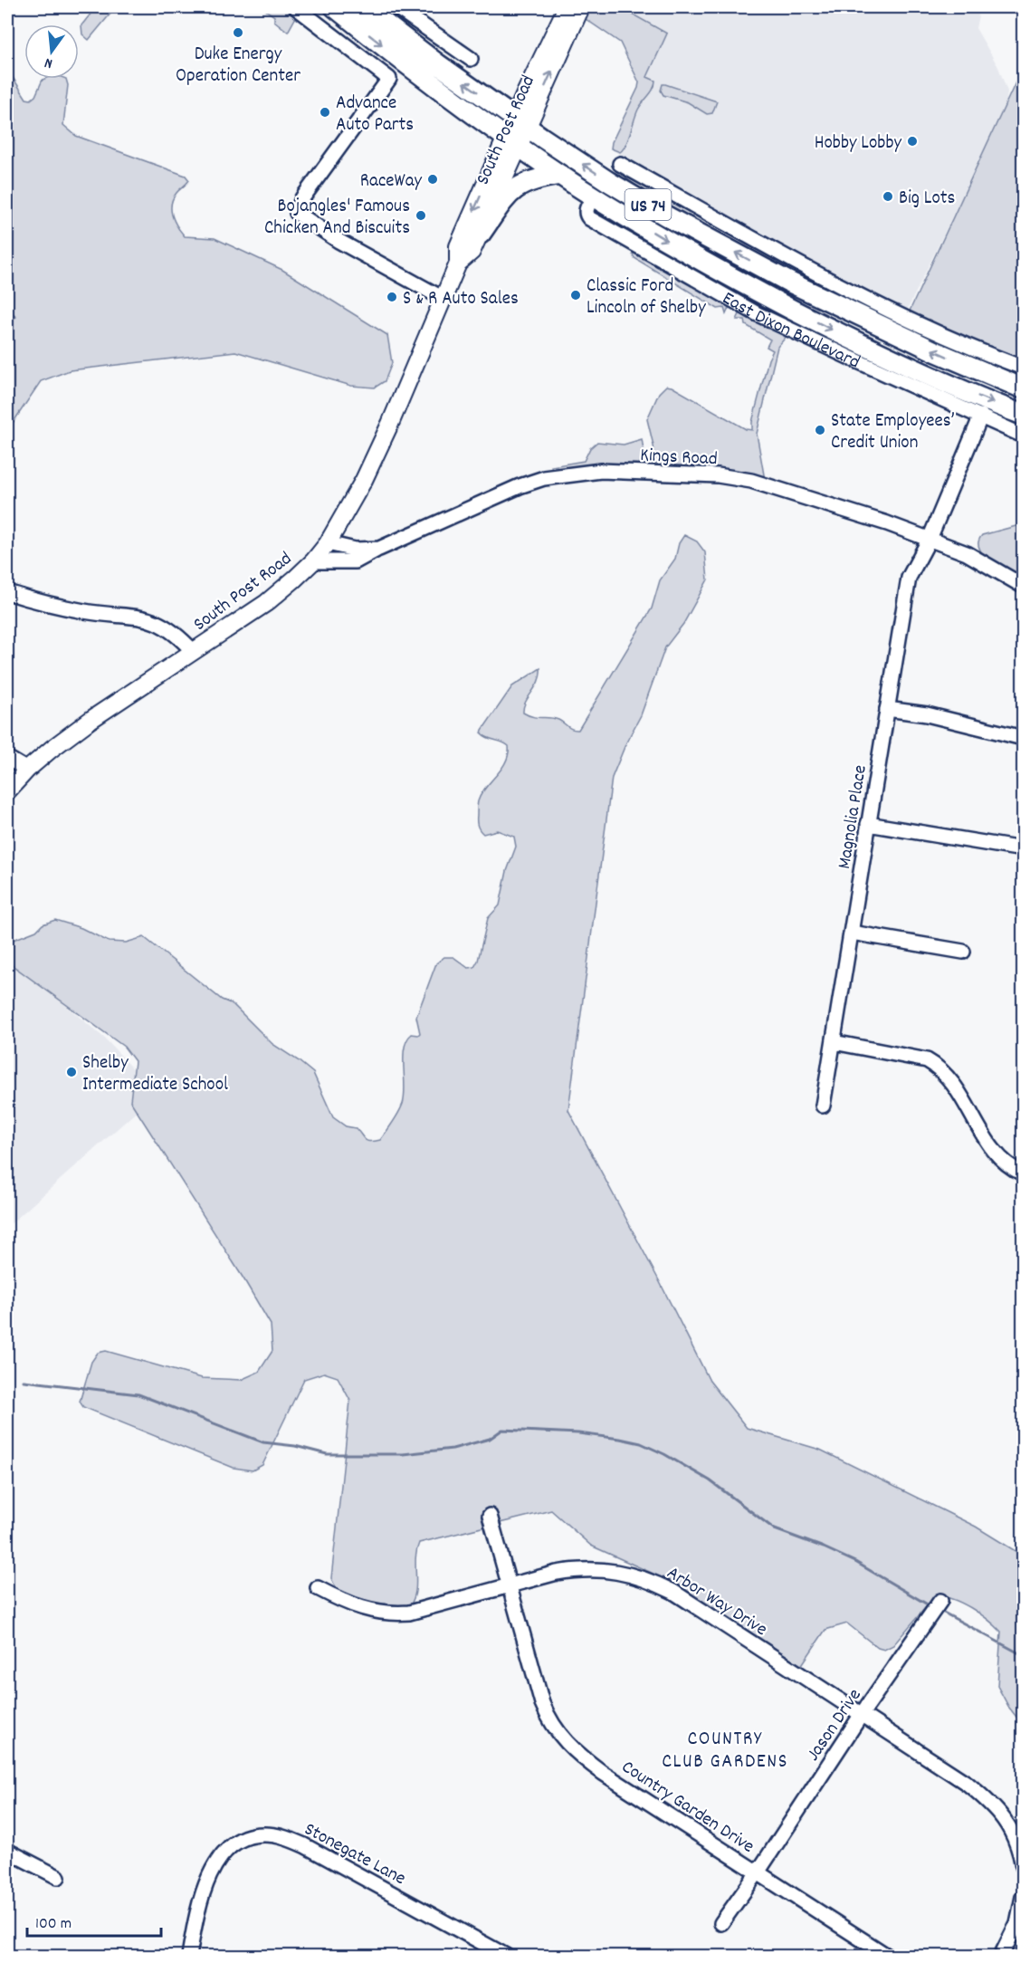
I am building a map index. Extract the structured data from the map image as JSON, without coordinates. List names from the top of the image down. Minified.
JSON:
{"streets":{"highway":["US 74","East Dixon Boulevard"],"main road":["South Post Road"],"street":["Kings Road","Magnolia Place","Arbor Way Drive","Jason Drive","Country Garden Drive","Stonegate Lane"]},"crossings":[["South Post Road","US 74"],["South Post Road","East Dixon Boulevard"],["South Post Road","Kings Road"],["East Dixon Boulevard","Magnolia Place"],["Kings Road","Magnolia Place"],["Arbor Way Drive","Jason Drive"],["Arbor Way Drive","Country Garden Drive"],["Jason Drive","Country Garden Drive"]],"districts":["COUNTRY CLUB GARDENS"],"places":["Duke Energy Operation Center","Advance Auto Parts","Hobby Lobby","RaceWay","Big Lots","Bojangles' Famous Chicken And Biscuits","Classic Ford Lincoln of Shelby","S & R Auto Sales","State Employees’ Credit Union","Shelby Intermediate School"],"scale_bar":"100 m","north":"bottom"}
